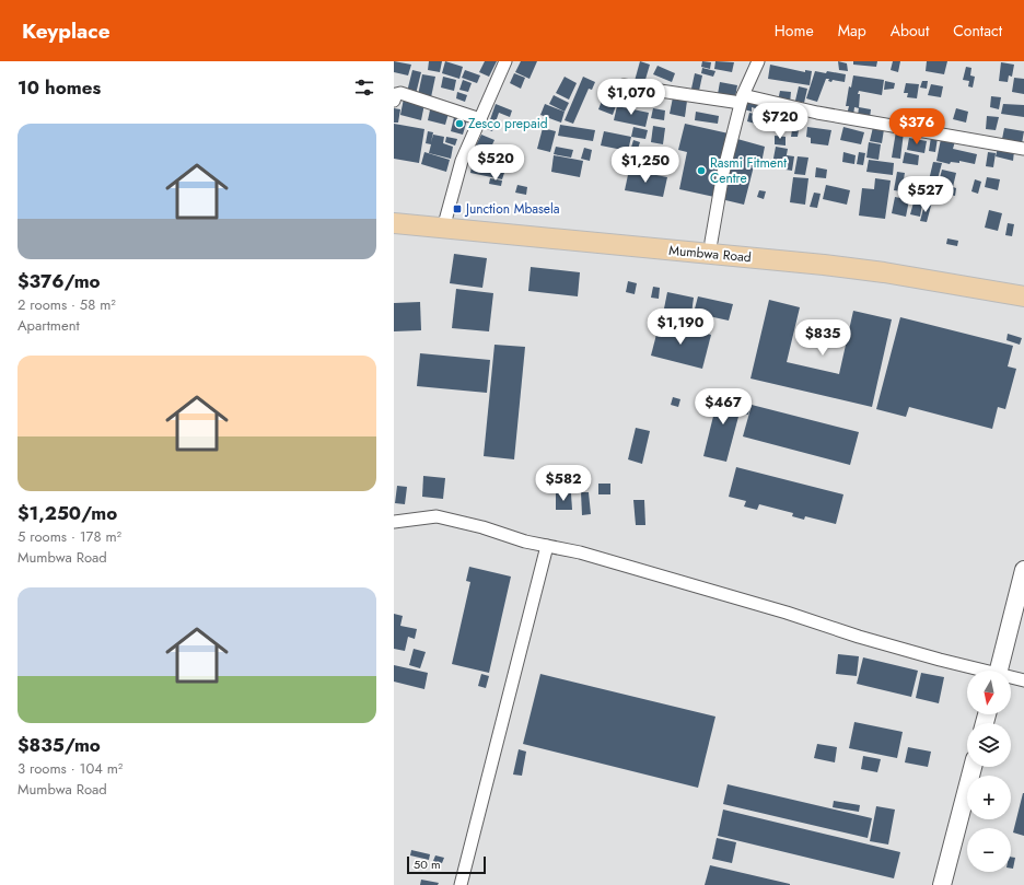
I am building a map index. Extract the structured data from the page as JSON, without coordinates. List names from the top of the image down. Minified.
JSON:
{"streets":{"main road":["Mumbwa Road"]},"places":{"other":["Zesco prepaid","Rasmi Fitment Centre"],"transit":["Junction Mbasela"]},"scale_bar":"50 m","north":"bottom","page":{"header":"Keyplace","nav":["Home","Map","About","Contact"],"heading":"10 homes","price":["$1,070","$720","$376","$520","$1,250","$527","$1,190","$835","$467","$582"],"list":[{"name":"$376/mo","note":"2 rooms · 58 m² · Apartment"},{"name":"$1,250/mo","note":"5 rooms · 178 m² · Mumbwa Road"},{"name":"$835/mo","note":"3 rooms · 104 m² · Mumbwa Road"}],"map_buttons":["+","−"],"scale":"50 m"}}
